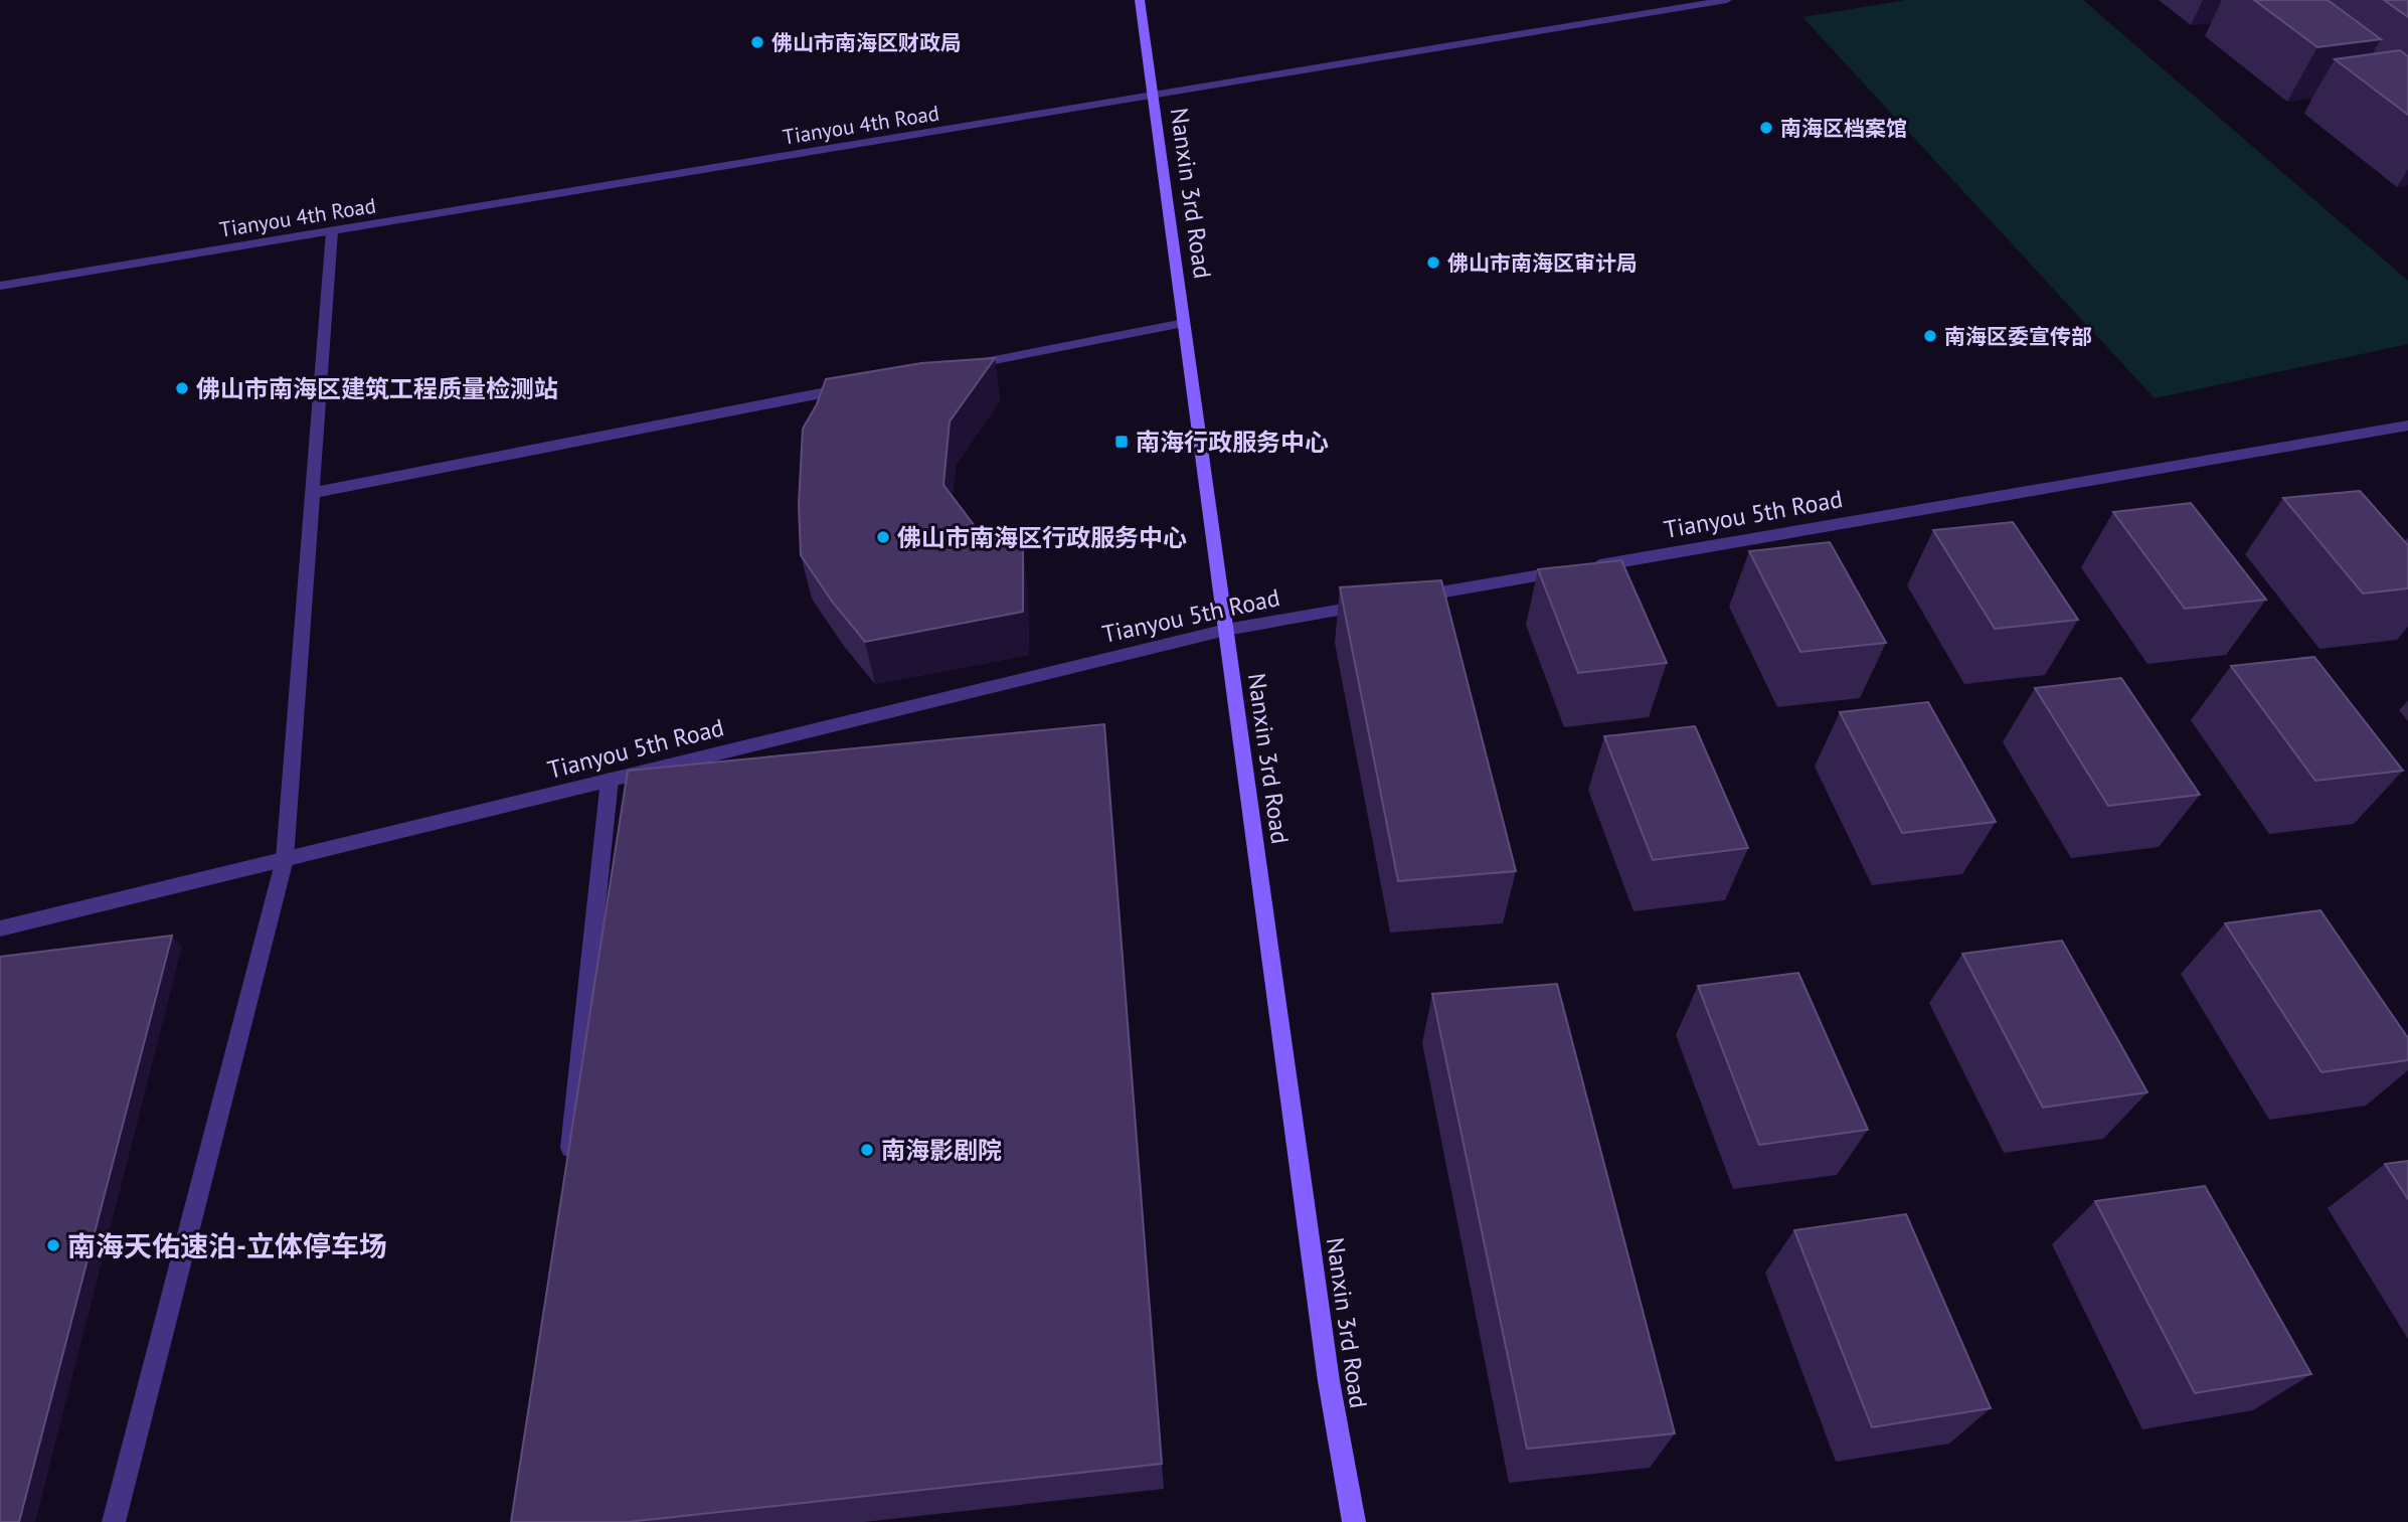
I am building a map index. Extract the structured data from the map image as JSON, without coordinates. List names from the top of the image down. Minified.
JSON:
{"streets":{"main road":["Nanxin 3rd Road"],"street":["Tianyou 4th Road","Tianyou 5th Road"]},"crossings":[["Tianyou 4th Road","Nanxin 3rd Road"],["Nanxin 3rd Road","Tianyou 5th Road"]],"places":{"other":["佛山市南海区财政局","南海区档案馆","佛山市南海区审计局","南海区委宣传部","佛山市南海区建筑工程质量检测站","佛山市南海区行政服务中心","南海影剧院","南海天佑速泊-立体停车场"],"transit":["南海行政服务中心"]}}
